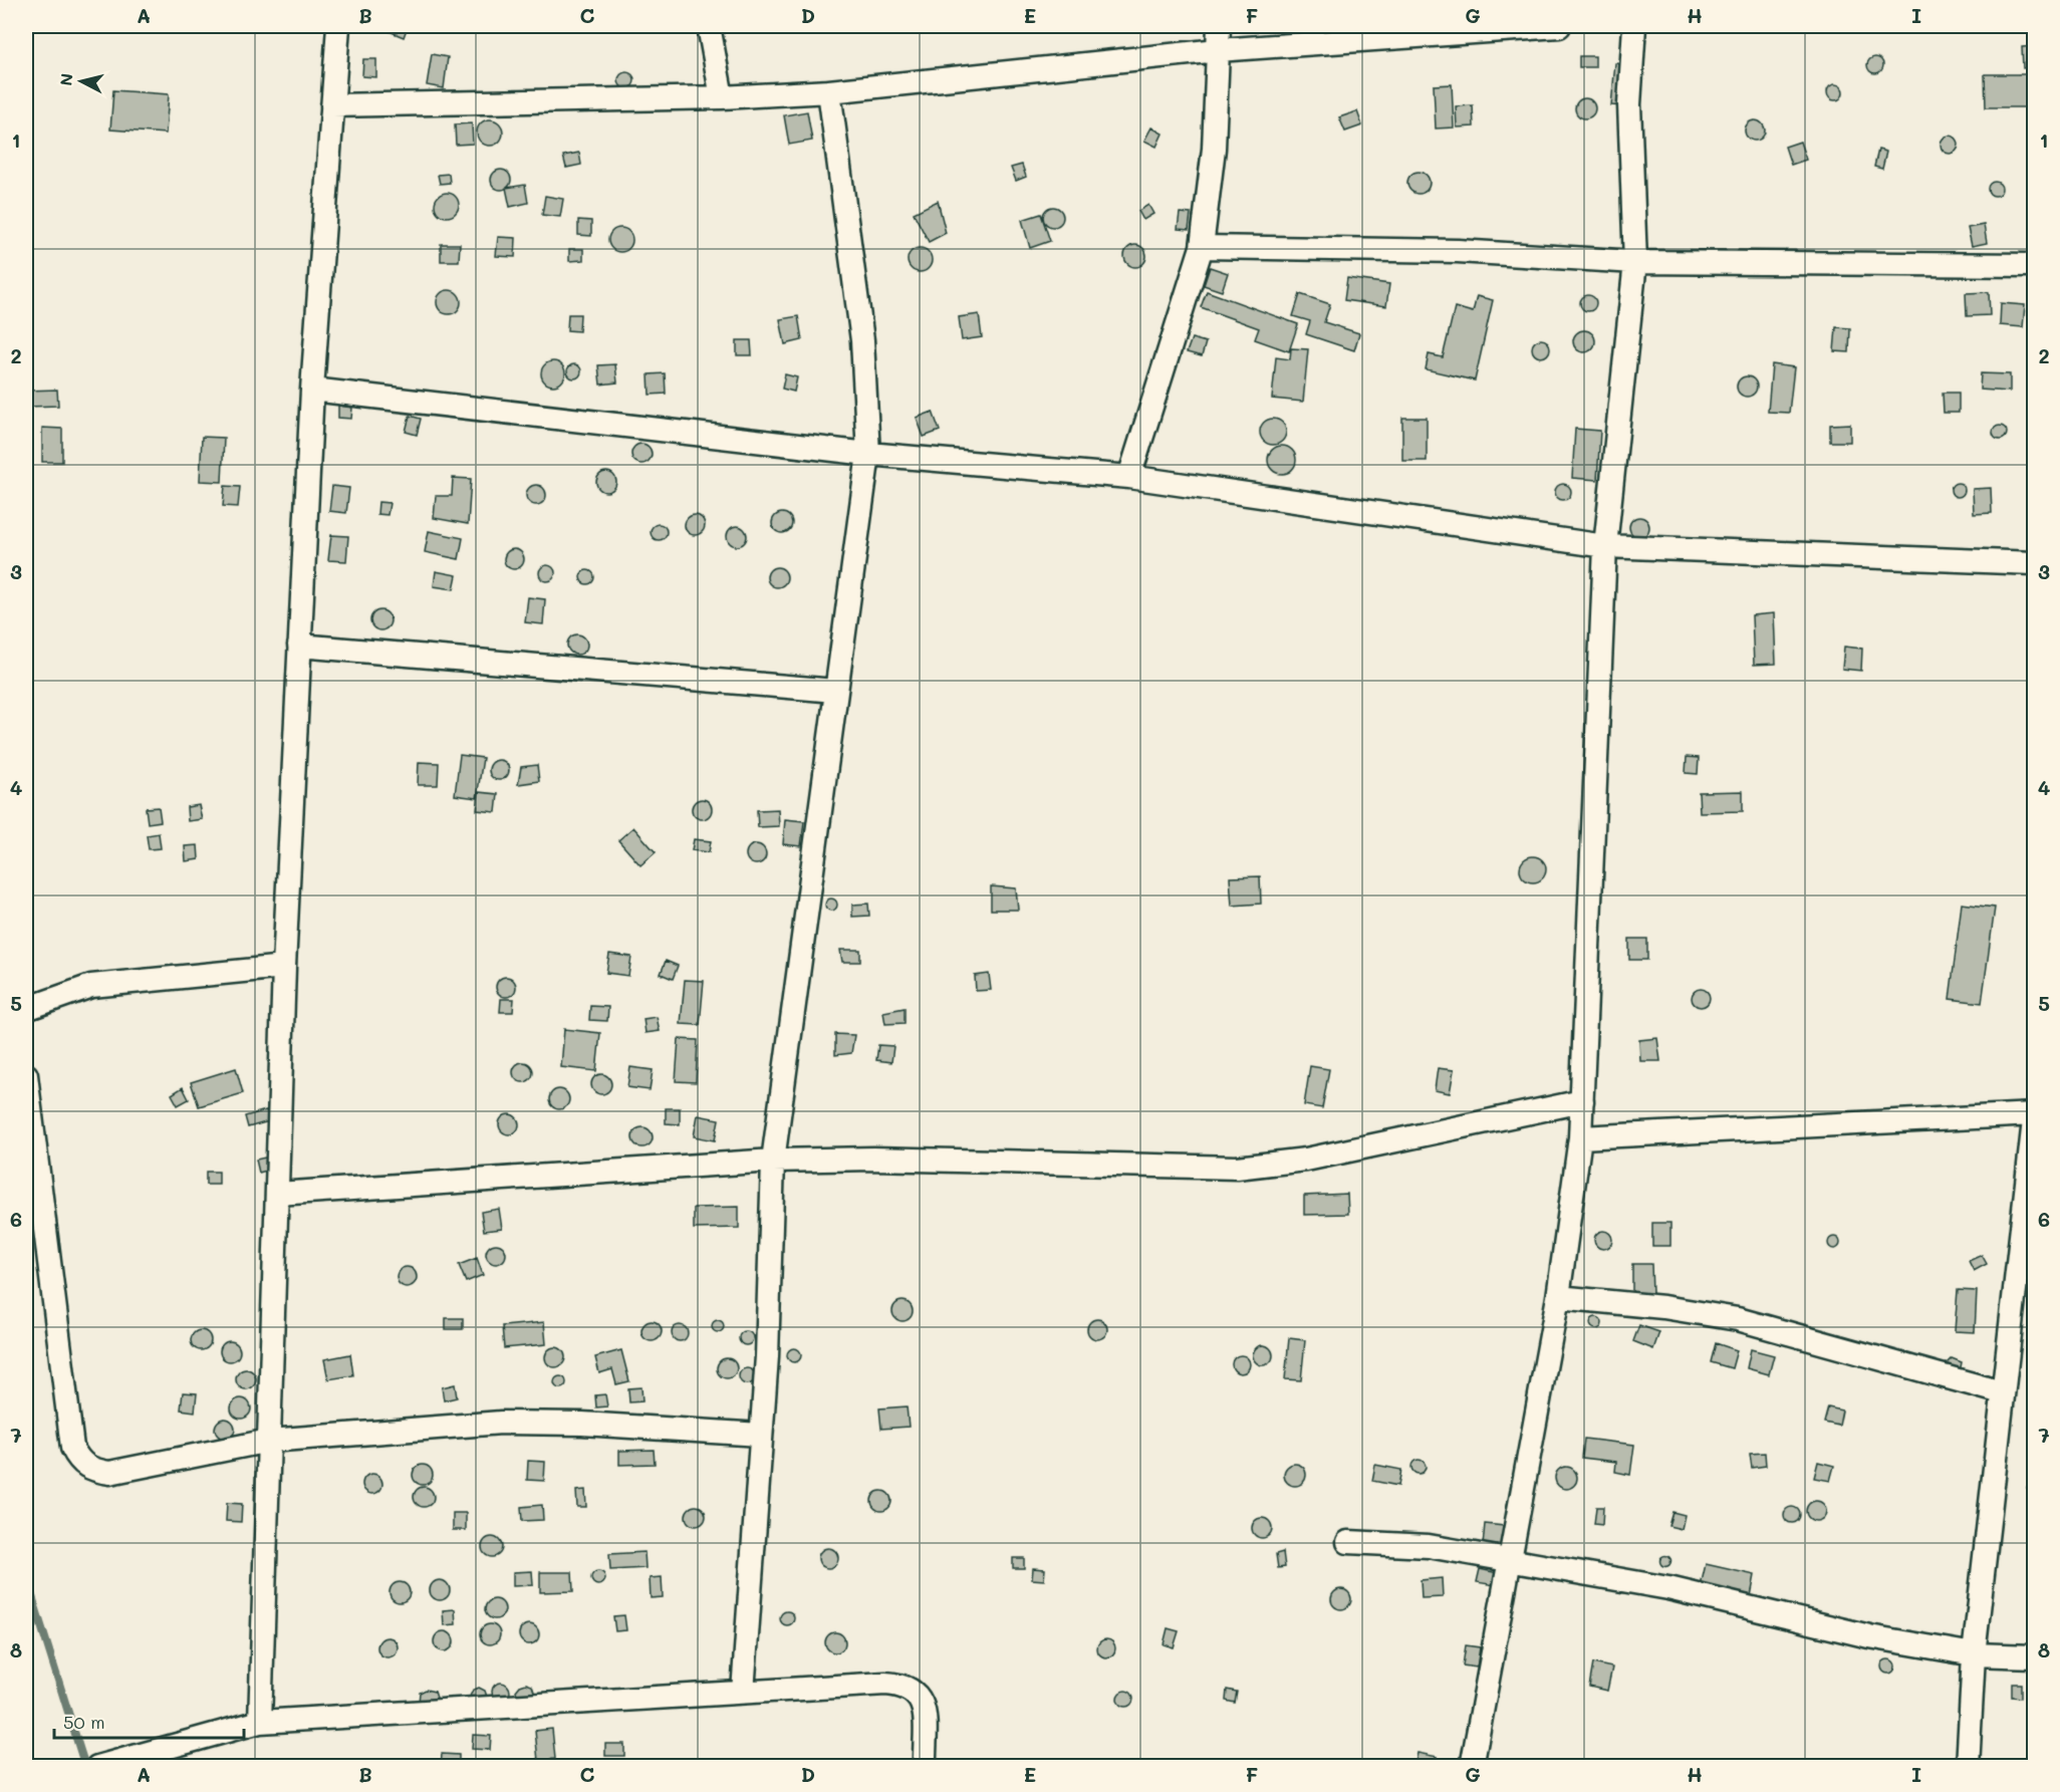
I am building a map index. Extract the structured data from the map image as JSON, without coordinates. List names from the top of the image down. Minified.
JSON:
{"scale_bar":"50 m","north":"left","grid":{"columns":["A","B","C","D","E","F","G","H","I"],"rows":["1","2","3","4","5","6","7","8"]}}
